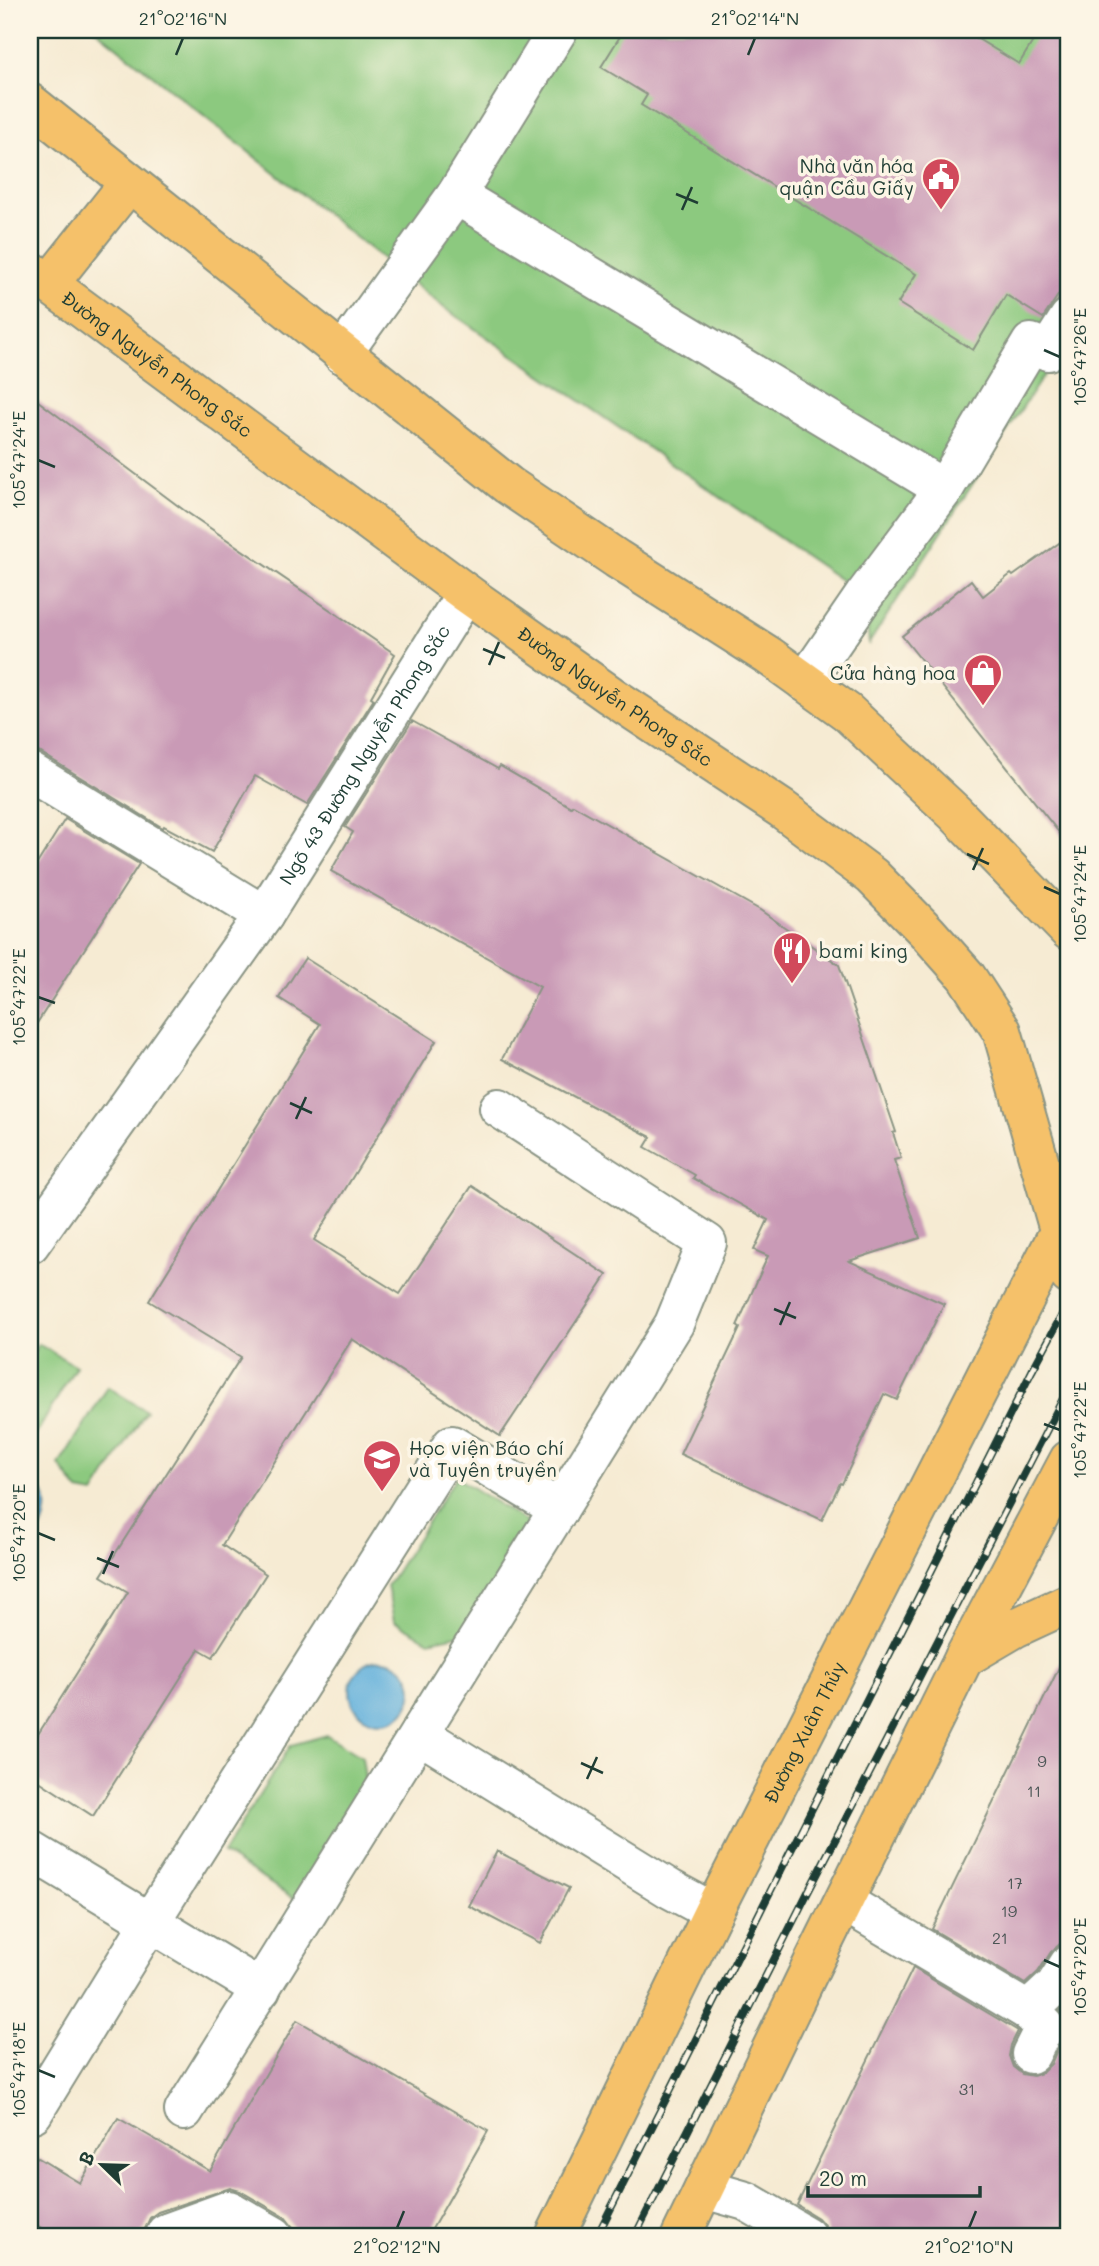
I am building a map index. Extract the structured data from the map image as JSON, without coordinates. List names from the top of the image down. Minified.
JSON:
{"streets":{"main road":["Đường Nguyễn Phong Sắc","Đường Xuân Thủy"],"lane":["Ngõ 43 Đường Nguyễn Phong Sắc"]},"crossings":[["Đường Nguyễn Phong Sắc","Ngõ 43 Đường Nguyễn Phong Sắc"],["Đường Nguyễn Phong Sắc","Đường Xuân Thủy"]],"places":{"public building":["Nhà văn hóa quận Cầu Giấy"],"shop":["Cửa hàng hoa"],"restaurant":["bami king"],"school or university":["Học viện Báo chí và Tuyên truyền"]},"house_numbers":["9","11","17","19","21","31"],"scale_bar":"20 m","north":"top left","coordinates":["21°02'16\"N","21°02'14\"N","105°47'26\"E","105°47'24\"E","105°47'22\"E","105°47'20\"E","105°47'18\"E","21°02'12\"N","21°02'10\"N"]}
